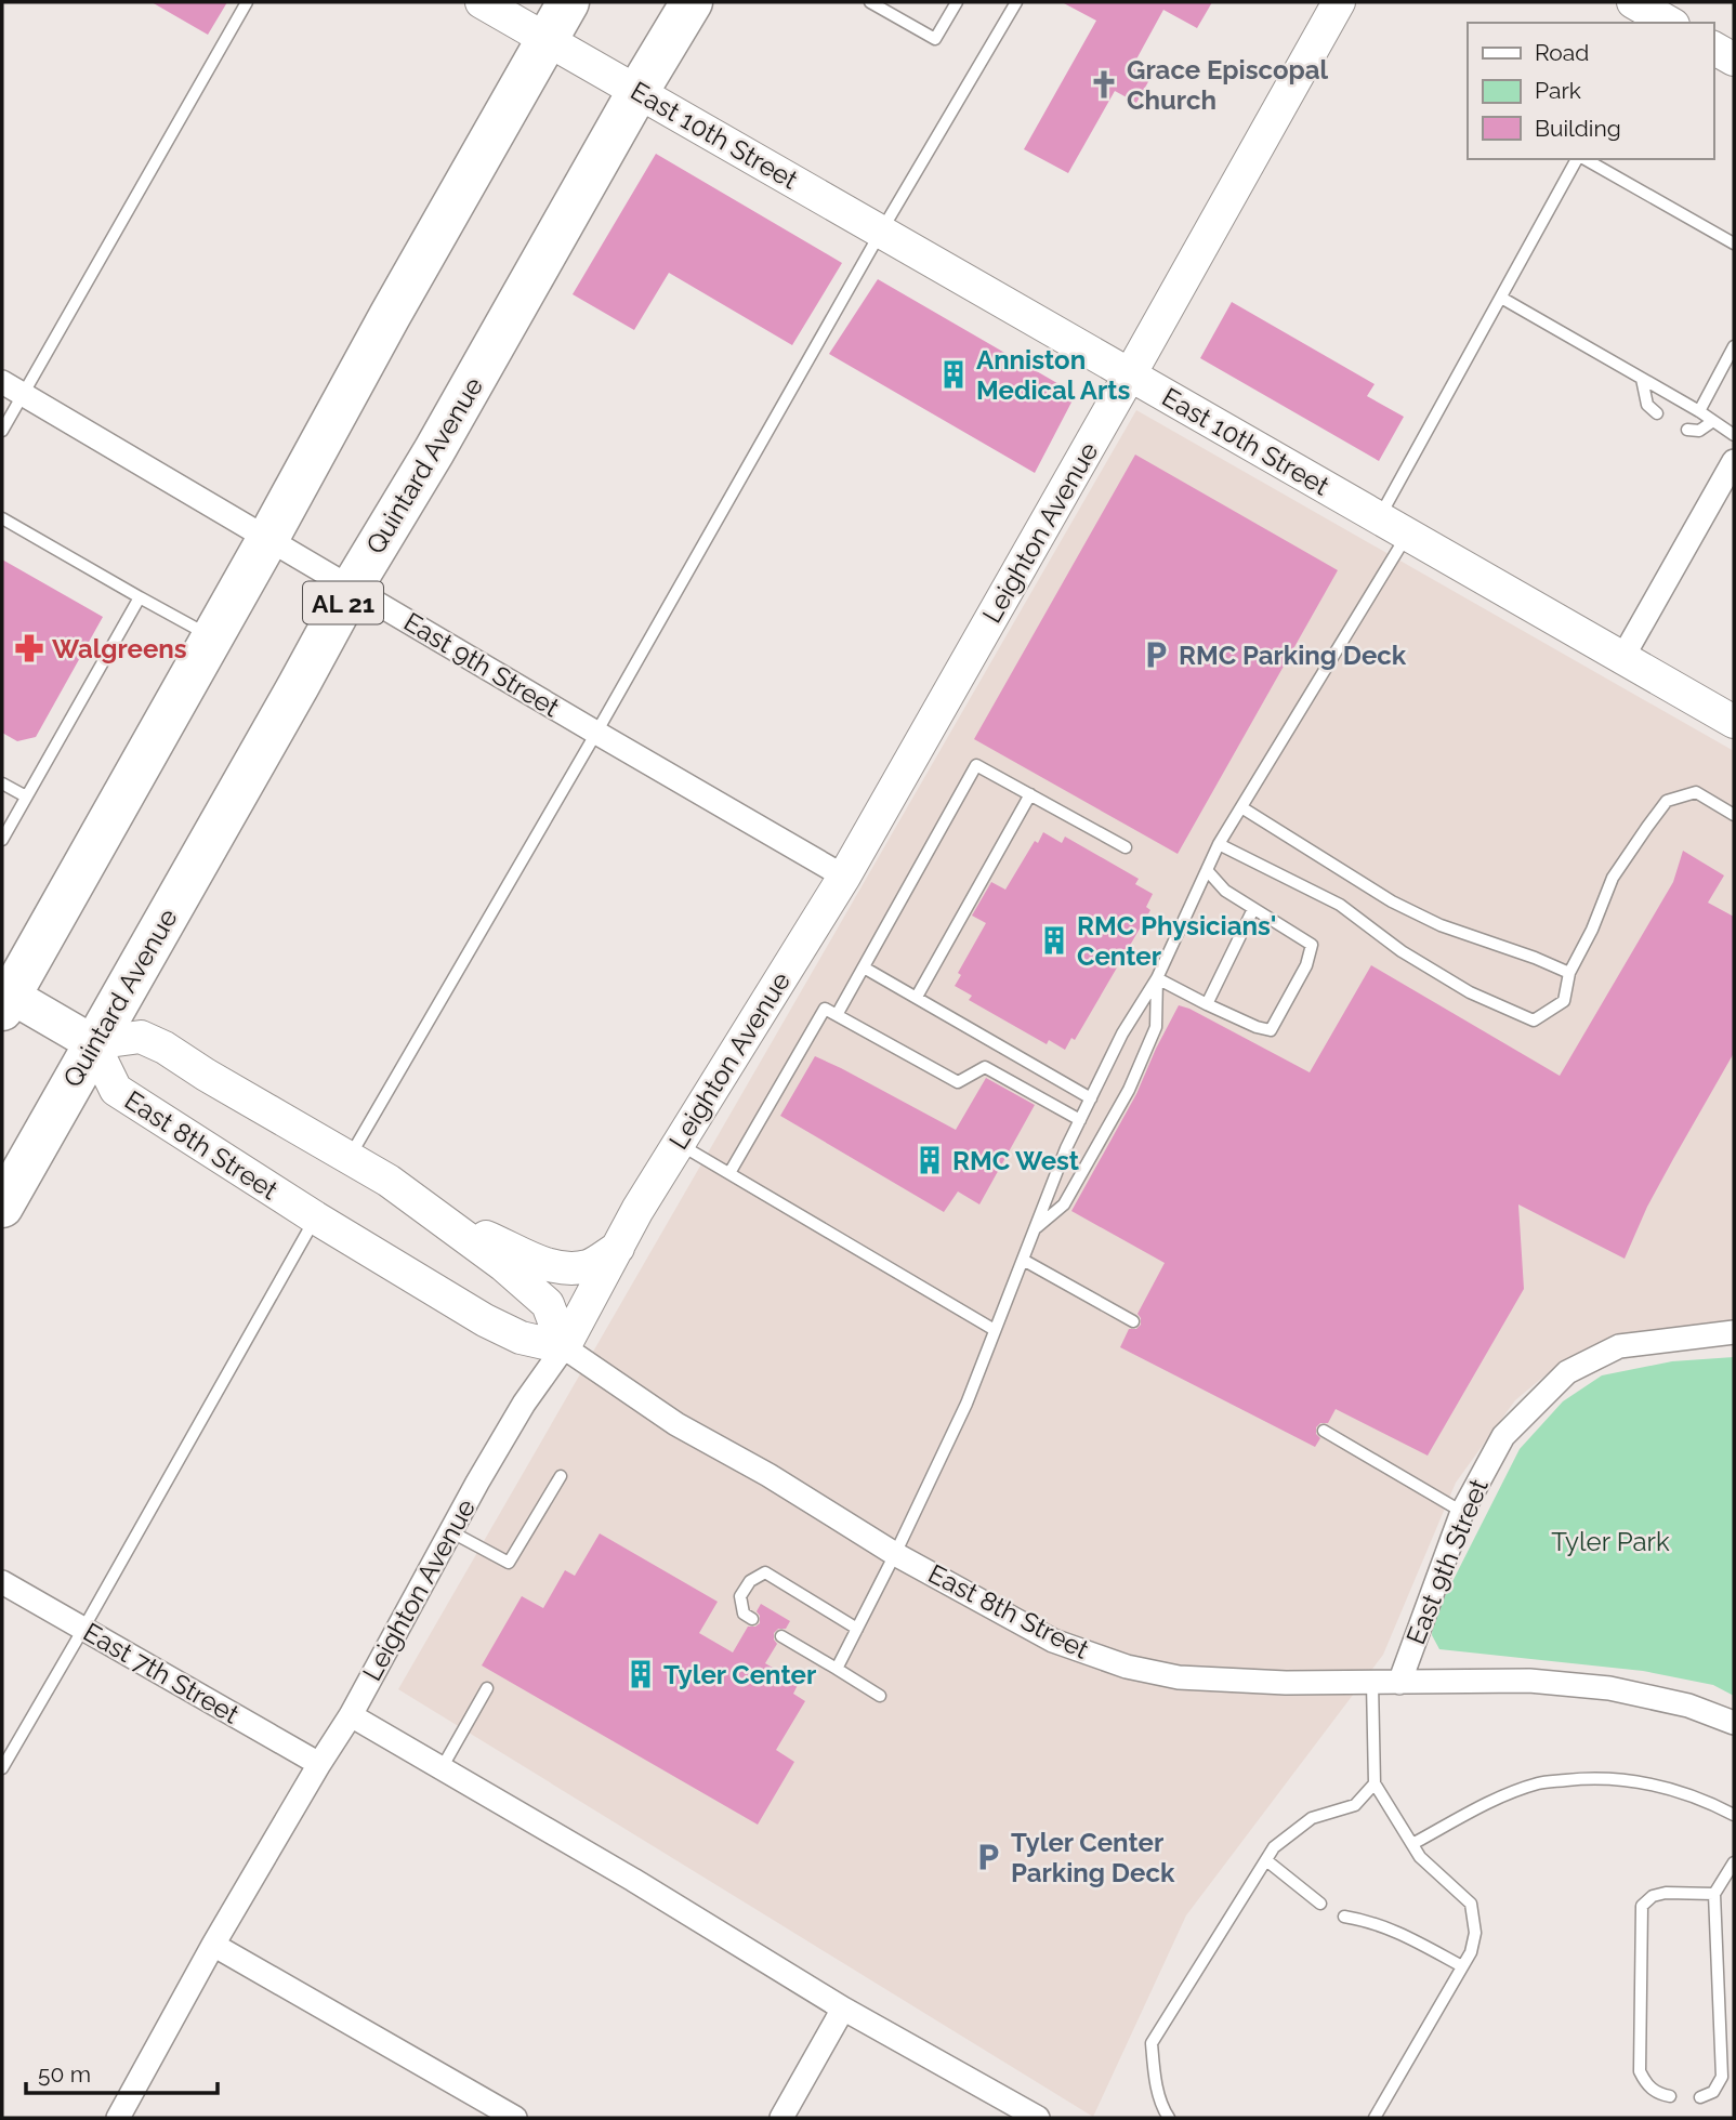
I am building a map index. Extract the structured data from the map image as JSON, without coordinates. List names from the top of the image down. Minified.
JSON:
{"streets":{"highway":["Quintard Avenue","AL 21"],"street":["East 10th Street","Leighton Avenue","East 9th Street","East 8th Street","East 7th Street"]},"crossings":[["East 10th Street","Quintard Avenue"],["East 10th Street","Leighton Avenue"],["Quintard Avenue","East 9th Street"],["Quintard Avenue","East 8th Street"],["Leighton Avenue","East 9th Street"],["Leighton Avenue","East 8th Street"],["Leighton Avenue","East 7th Street"],["East 9th Street","East 8th Street"]],"parks":["Tyler Park"],"places":{"church":["Grace Episcopal Church"],"building":["Anniston Medical Arts","RMC Physicians' Center","RMC West","Tyler Center"],"pharmacy":["Walgreens"],"parking":["RMC Parking Deck","Tyler Center Parking Deck"]},"legend":["Road","Park","Building"],"scale_bar":"50 m"}
